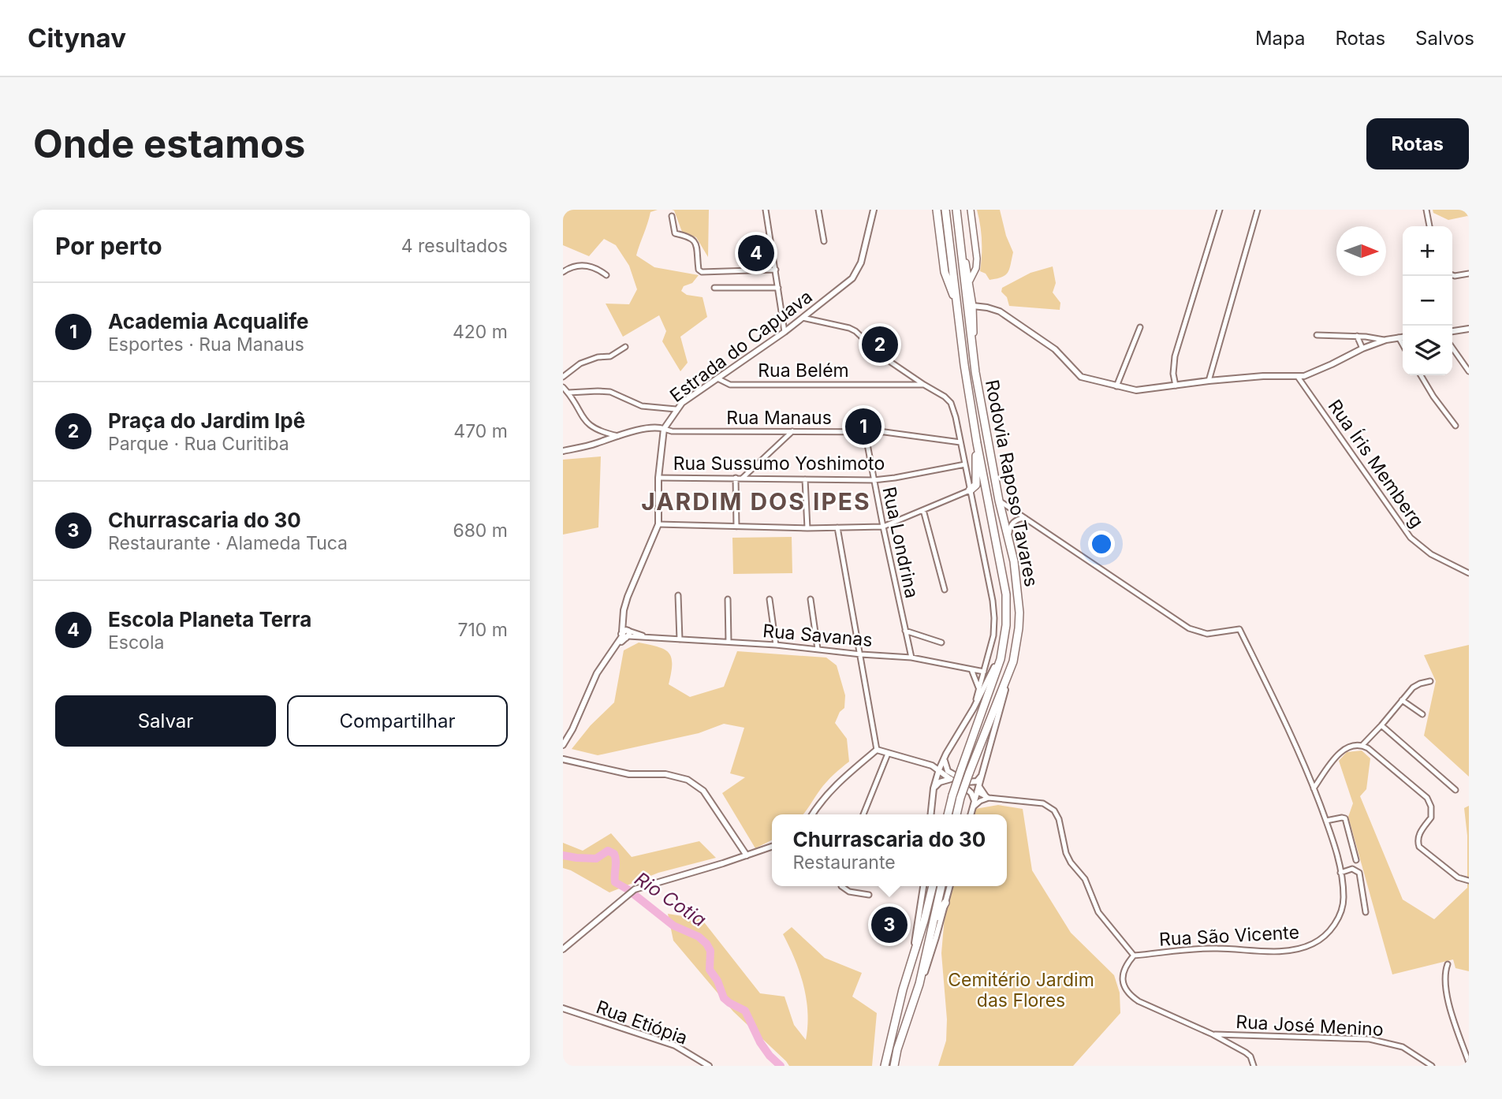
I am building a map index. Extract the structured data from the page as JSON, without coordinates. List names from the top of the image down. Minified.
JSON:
{"streets":{"highway":["Rodovia Raposo Tavares"],"street":["Estrada do Capuava","Rua Belém","Rua Manaus","Rua Sussumo Yoshimoto","Rua Íris Memberg","Rua Londrina","Rua Savanas","Rua São Vicente","Rua Etiópia","Rua José Menino"]},"crossings":[["Estrada do Capuava","Rua Belém"],["Estrada do Capuava","Rua Manaus"],["Estrada do Capuava","Rua Sussumo Yoshimoto"],["Estrada do Capuava","Rua Savanas"],["Rua Manaus","Rua Londrina"],["Rua Sussumo Yoshimoto","Rua Londrina"],["Rua Londrina","Rua Savanas"],["Rua São Vicente","Rua José Menino"]],"districts":["JARDIM DOS IPES"],"water":["Rio Cotia"],"parks":["Cemitério Jardim das Flores"],"north":"right","page":{"header":"Citynav","nav":["Mapa","Rotas","Salvos"],"buttons":["Rotas",["Salvar","Compartilhar"]],"title":"Onde estamos","heading":["Por perto","4 resultados"],"map_buttons":["+","−"],"pins":["4","2","1","3"],"list":[{"mark":"1","name":"Academia Acqualife","note":"Esportes · Rua Manaus","value":"420 m"},{"mark":"2","name":"Praça do Jardim Ipê","note":"Parque · Rua Curitiba","value":"470 m"},{"mark":"3","name":"Churrascaria do 30","note":"Restaurante · Alameda Tuca","value":"680 m"},{"mark":"4","name":"Escola Planeta Terra","note":"Escola","value":"710 m"}],"popup":["Churrascaria do 30","Restaurante"]}}
